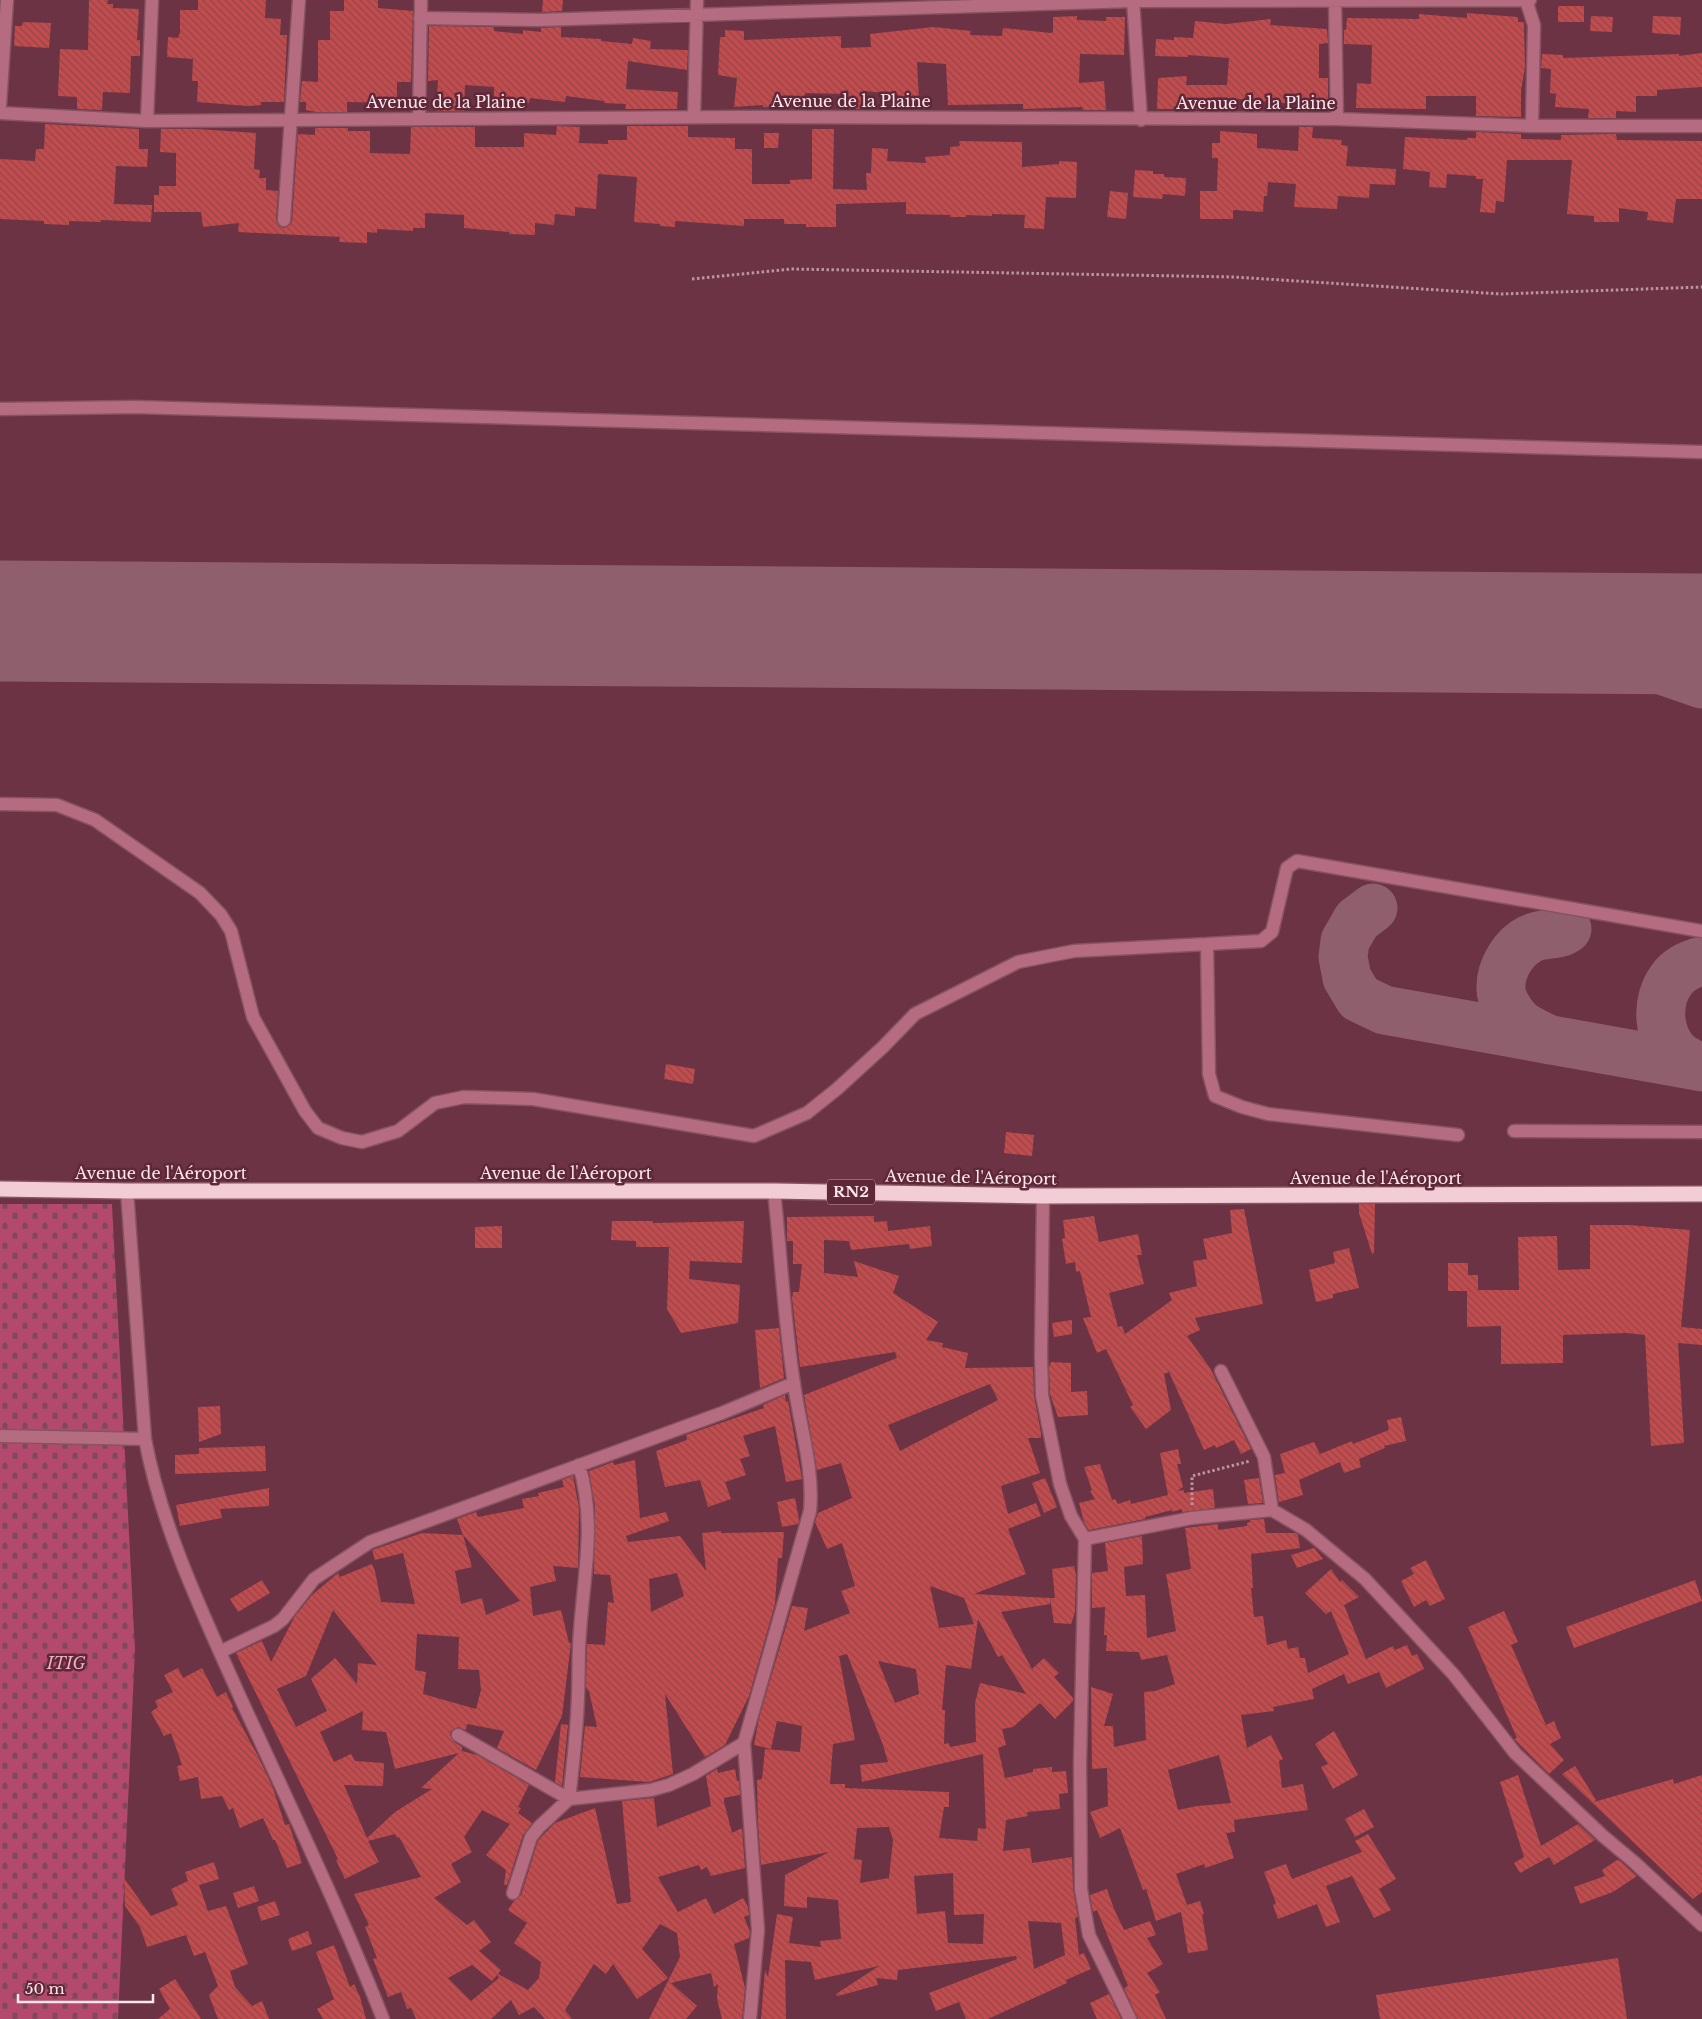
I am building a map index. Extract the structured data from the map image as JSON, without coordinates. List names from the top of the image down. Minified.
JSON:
{"streets":{"highway":["Avenue de l'Aéroport","RN2"],"street":["Avenue de la Plaine"]},"parks":["ITIG"],"scale_bar":"50 m"}
